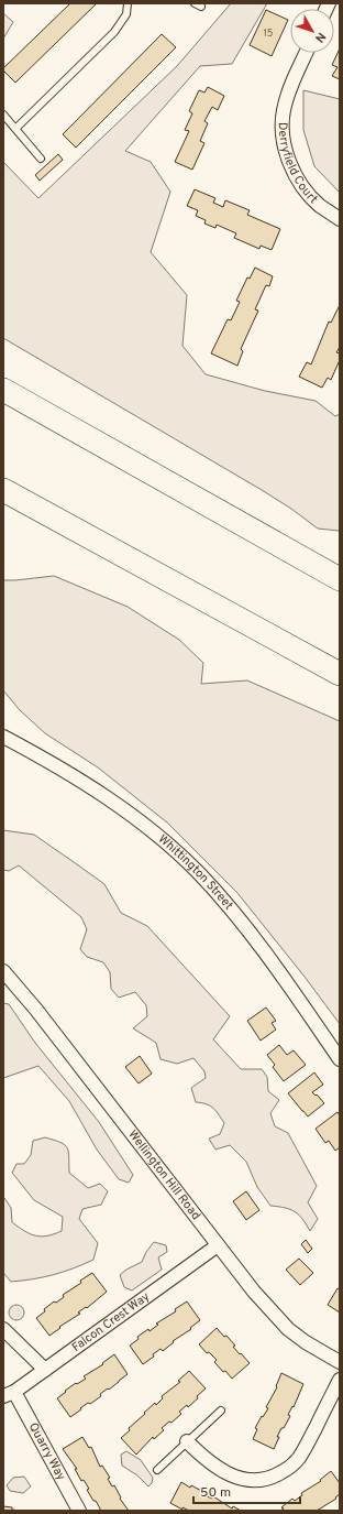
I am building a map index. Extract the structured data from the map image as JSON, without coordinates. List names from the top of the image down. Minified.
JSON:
{"streets":{"street":["Derryfield Court","Whittington Street","Wellington Hill Road","Falcon Crest Way","Quarry Way"]},"crossings":[["Wellington Hill Road","Falcon Crest Way"],["Falcon Crest Way","Quarry Way"]],"house_numbers":["15"],"scale_bar":"50 m","north":"bottom right"}
